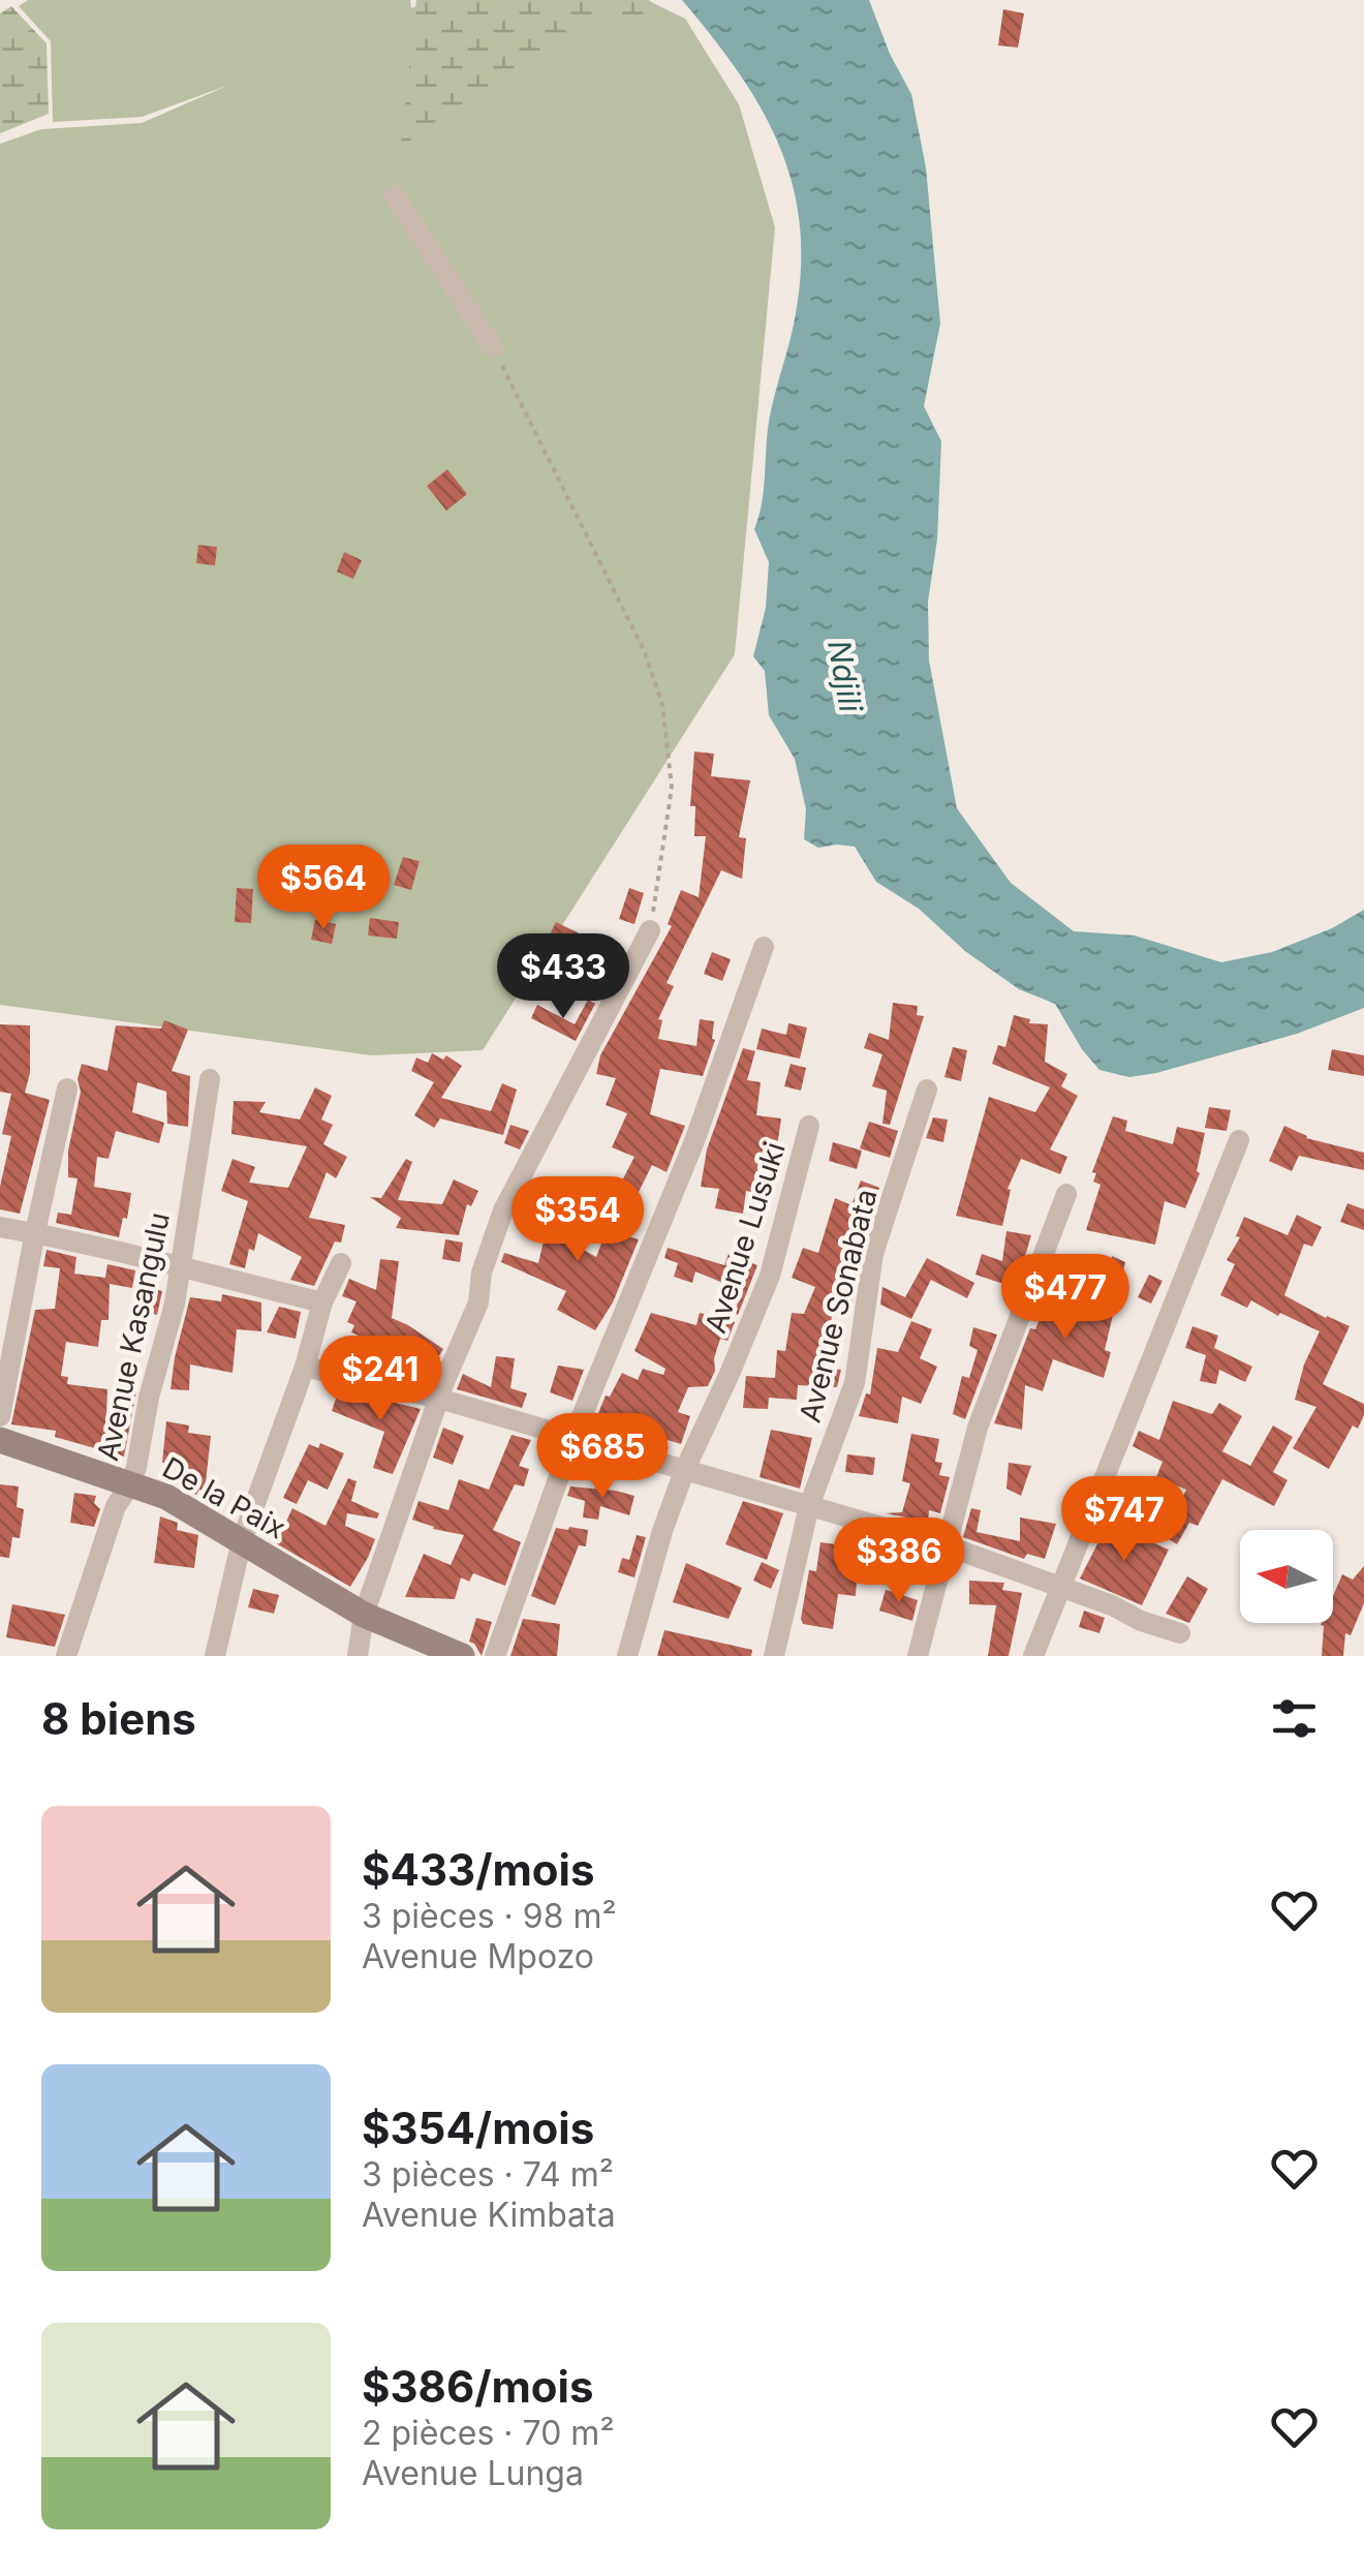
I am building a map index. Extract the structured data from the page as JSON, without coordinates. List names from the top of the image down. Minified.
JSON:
{"streets":{"street":["Avenue Lusuki","Avenue Sonabata","Avenue Kasangulu","De la Paix"]},"crossings":[["Avenue Kasangulu","De la Paix"]],"water":["Ndjili"],"north":"left","page":{"price":["$564","$433","$354","$477","$241","$685","$747","$386"],"heading":"8 biens","list":[{"name":"$433/mois","note":"3 pièces · 98 m² · Avenue Mpozo"},{"name":"$354/mois","note":"3 pièces · 74 m² · Avenue Kimbata"},{"name":"$386/mois","note":"2 pièces · 70 m² · Avenue Lunga"}]}}
